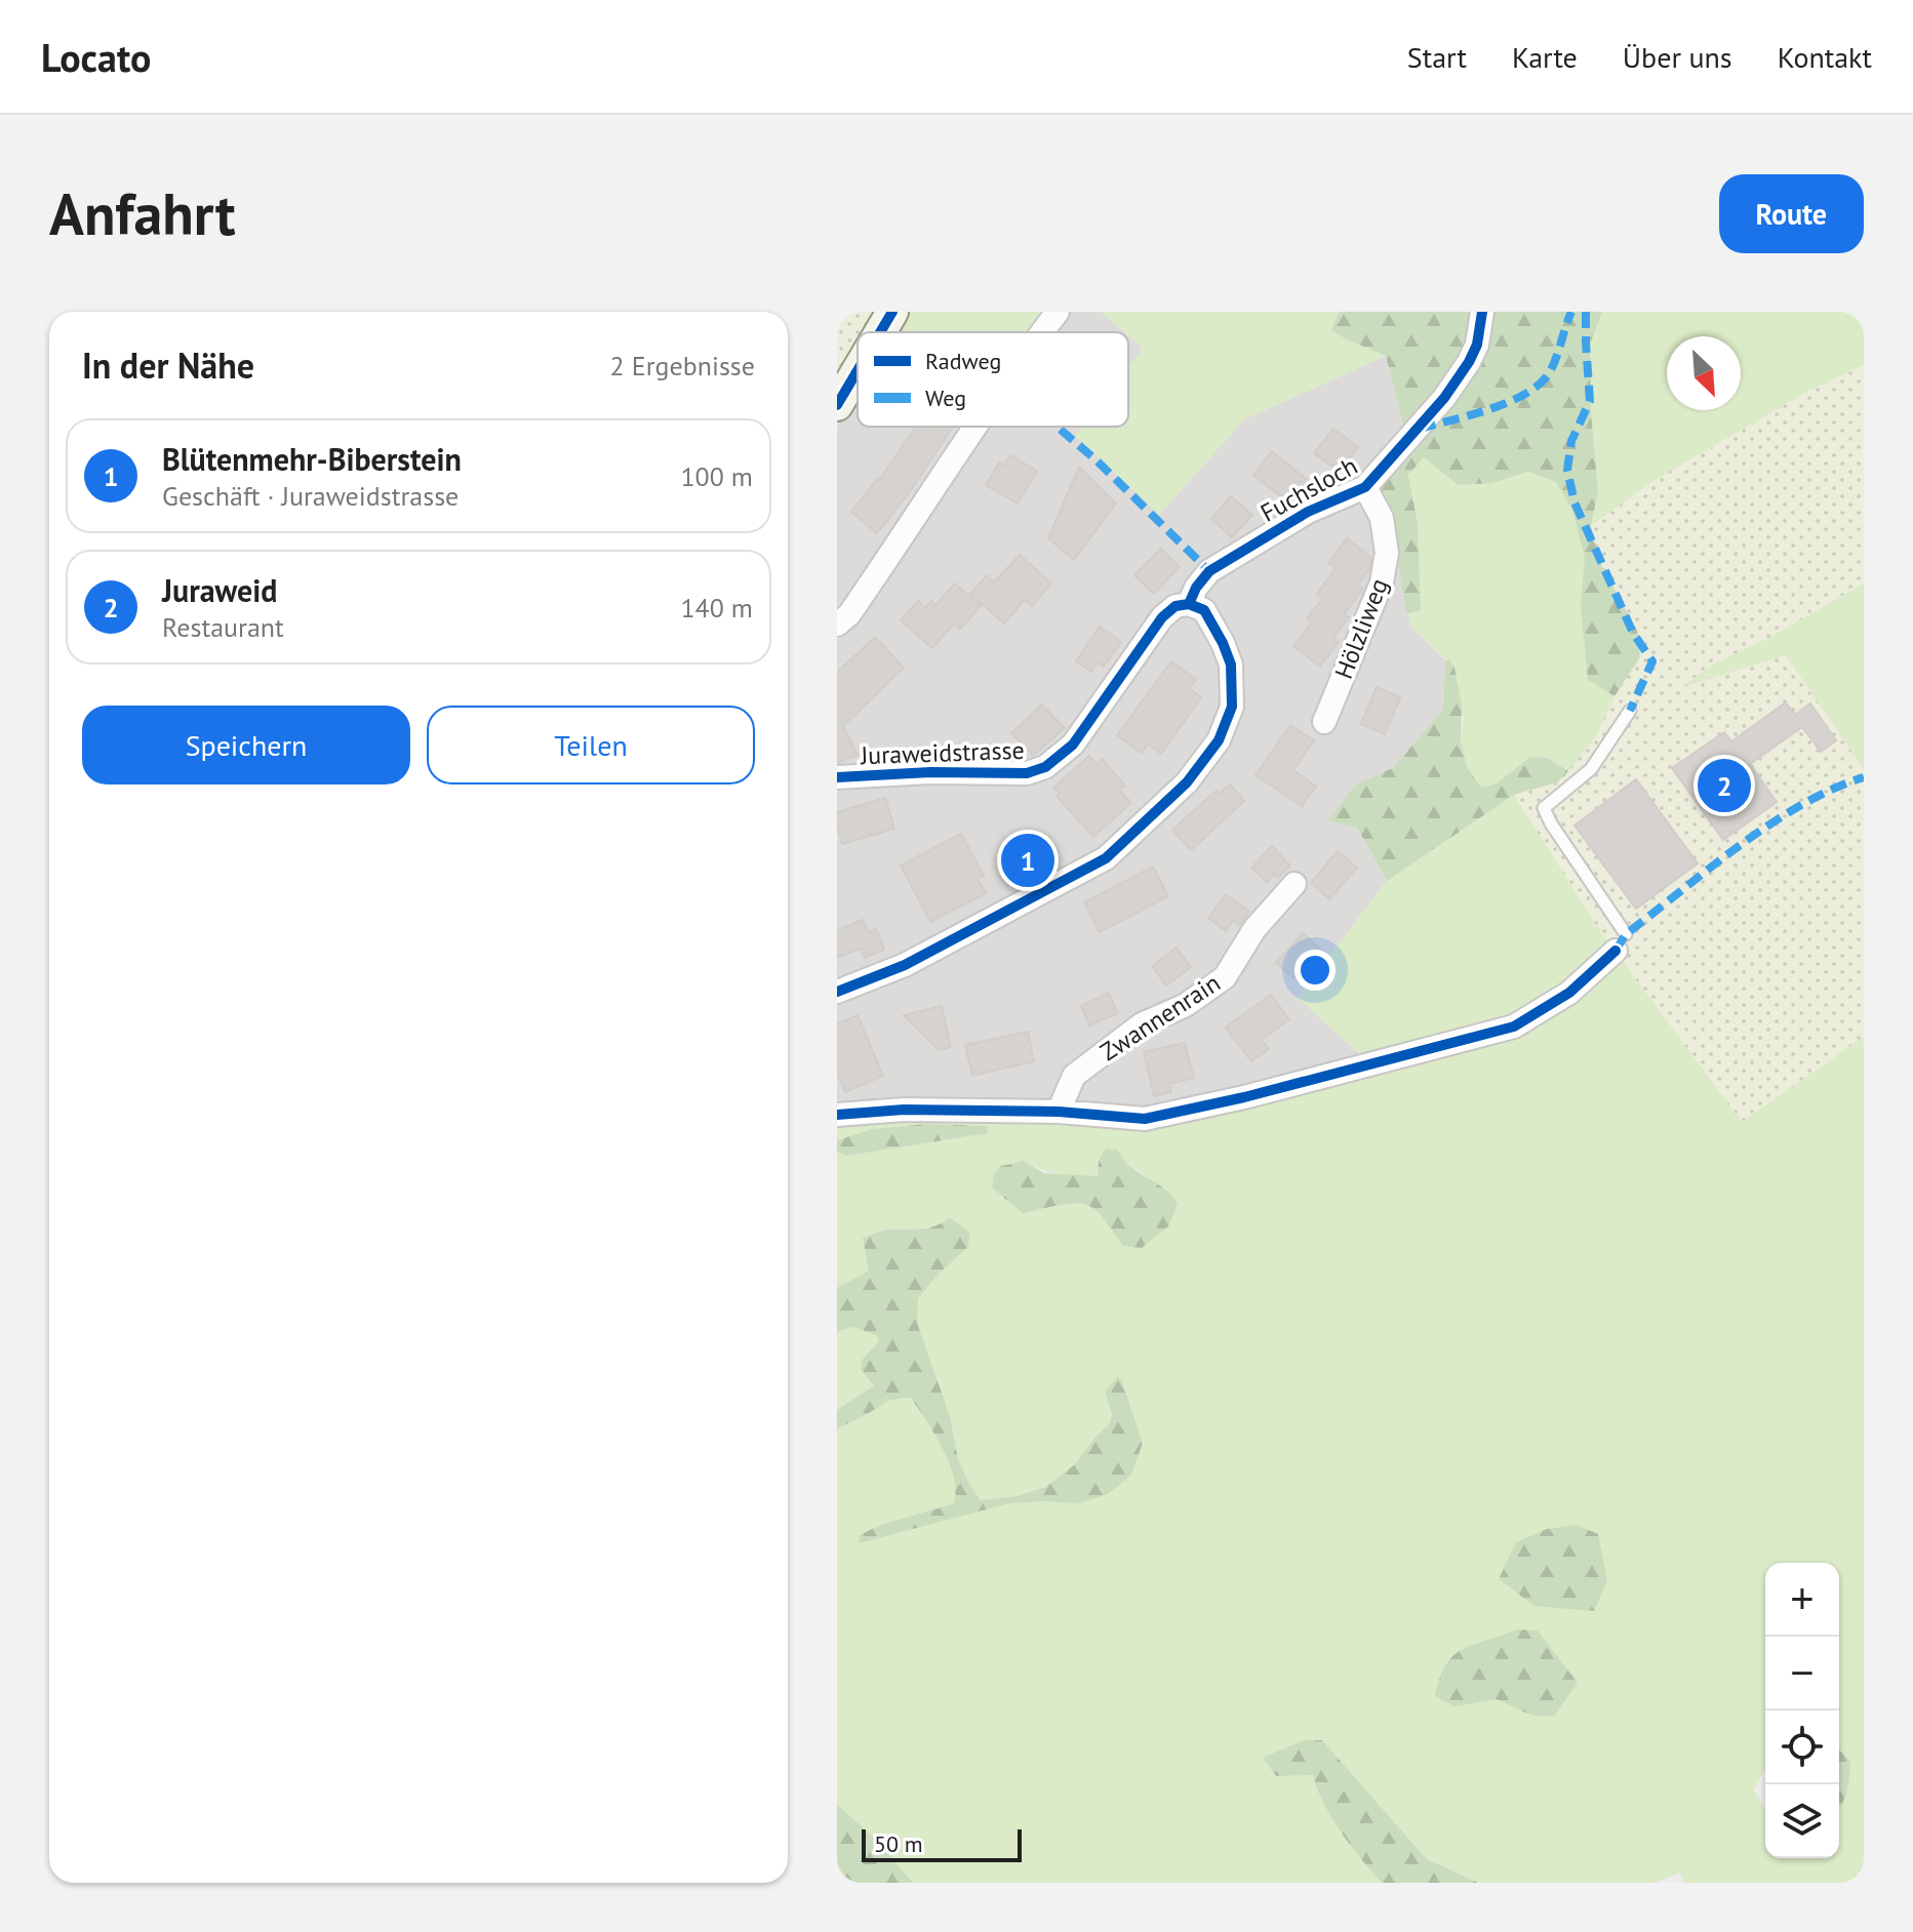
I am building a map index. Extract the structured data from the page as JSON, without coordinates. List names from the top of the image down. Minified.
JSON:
{"streets":{"street":["Fuchsloch","Hölzliweg","Juraweidstrasse","Zwannenrain"]},"crossings":[["Fuchsloch","Hölzliweg"],["Fuchsloch","Juraweidstrasse"]],"legend":["Radweg","Weg"],"scale_bar":"50 m","north":"bottom right","page":{"header":"Locato","nav":["Start","Karte","Über uns","Kontakt"],"buttons":["Route",["Speichern","Teilen"]],"title":"Anfahrt","heading":["In der Nähe","2 Ergebnisse"],"list":[{"mark":"1","name":"Blütenmehr-Biberstein","note":"Geschäft · Juraweidstrasse","value":"100 m"},{"mark":"2","name":"Juraweid","note":"Restaurant","value":"140 m"}],"pins":["2","1"],"map_buttons":["+","−"],"scale":"50 m"}}
